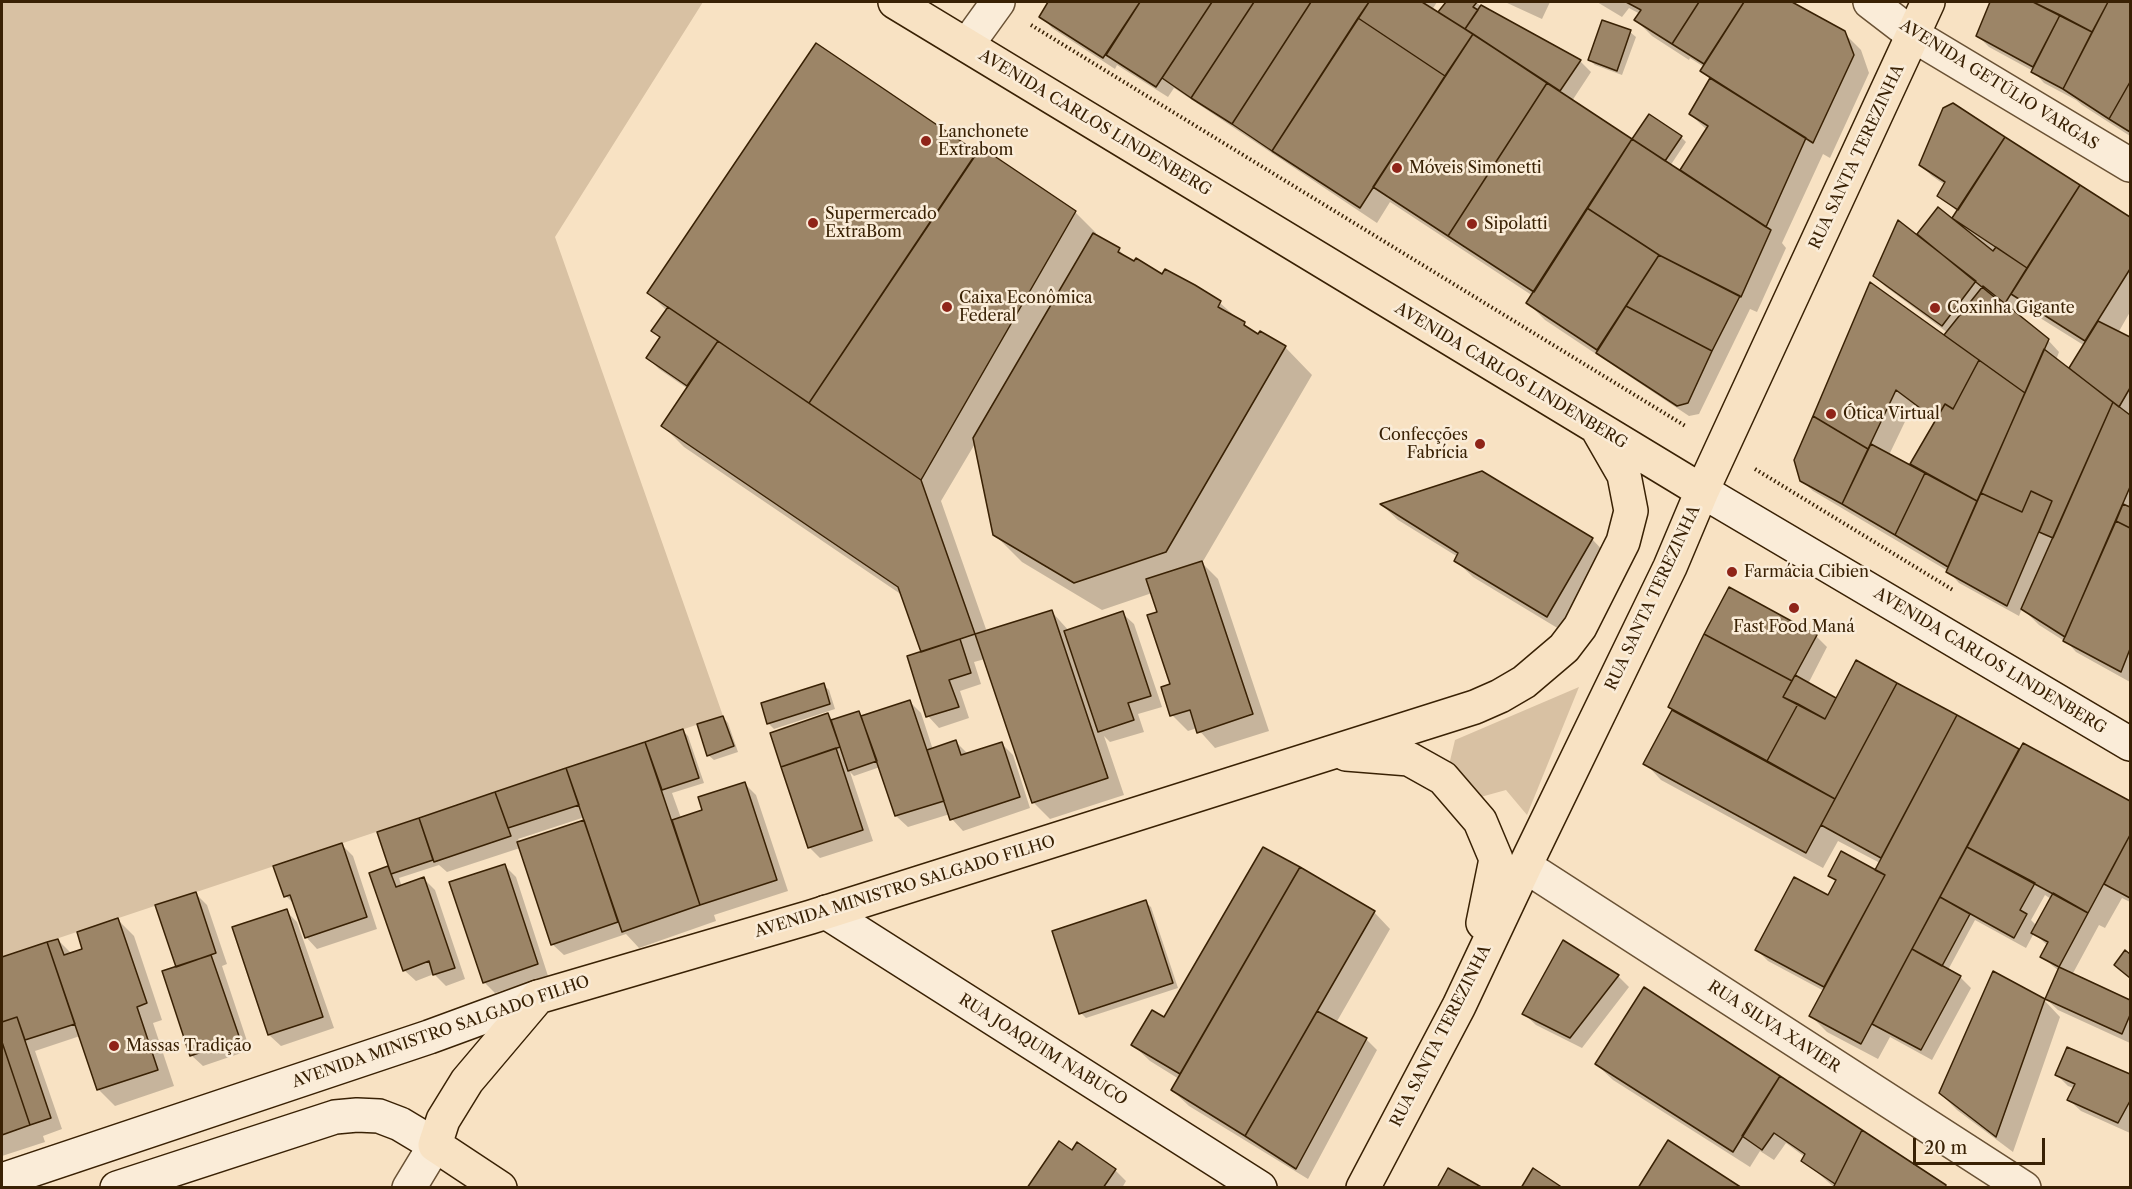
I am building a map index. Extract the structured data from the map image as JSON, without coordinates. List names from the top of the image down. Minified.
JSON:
{"streets":{"main road":["AVENIDA GETÚLIO VARGAS","AVENIDA CARLOS LINDENBERG","RUA SANTA TEREZINHA","AVENIDA MINISTRO SALGADO FILHO","RUA SILVA XAVIER","RUA JOAQUIM NABUCO"]},"crossings":[["AVENIDA GETÚLIO VARGAS","RUA SANTA TEREZINHA"],["AVENIDA CARLOS LINDENBERG","RUA SANTA TEREZINHA"],["AVENIDA CARLOS LINDENBERG","AVENIDA MINISTRO SALGADO FILHO"],["RUA SANTA TEREZINHA","RUA SILVA XAVIER"],["AVENIDA MINISTRO SALGADO FILHO","RUA JOAQUIM NABUCO"]],"places":["Lanchonete Extrabom","Móveis Simonetti","Supermercado ExtraBom","Sipolatti","Caixa Econômica Federal","Coxinha Gigante","Ótica Virtual","Confecções Fabrícia","Farmácia Cibien","Fast Food Maná","Massas Tradição"],"scale_bar":"20 m"}
